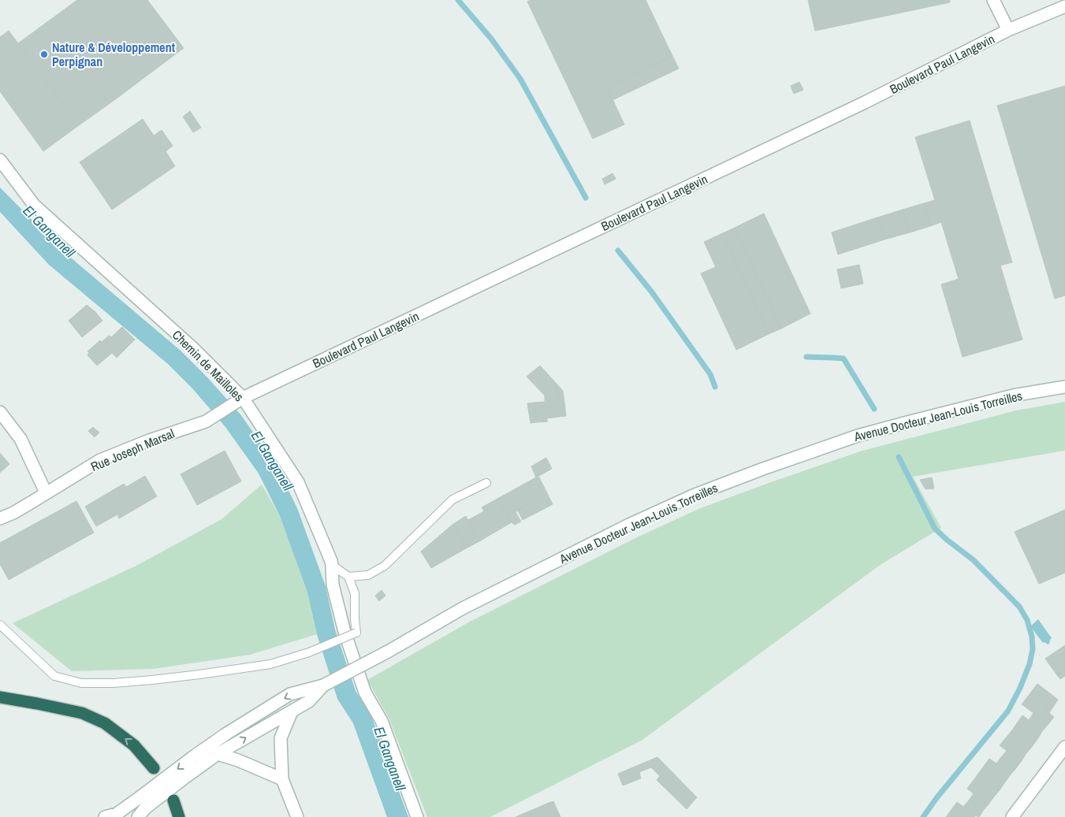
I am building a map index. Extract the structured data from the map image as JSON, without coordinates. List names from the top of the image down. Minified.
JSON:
{"streets":{"street":["Boulevard Paul Langevin","Chemin de Mailloles","Avenue Docteur Jean-Louis Torreilles","Rue Joseph Marsal"]},"crossings":[["Boulevard Paul Langevin","Chemin de Mailloles"],["Boulevard Paul Langevin","Rue Joseph Marsal"]],"water":["El Ganganell"],"places":["Nature & Développement Perpignan"]}
